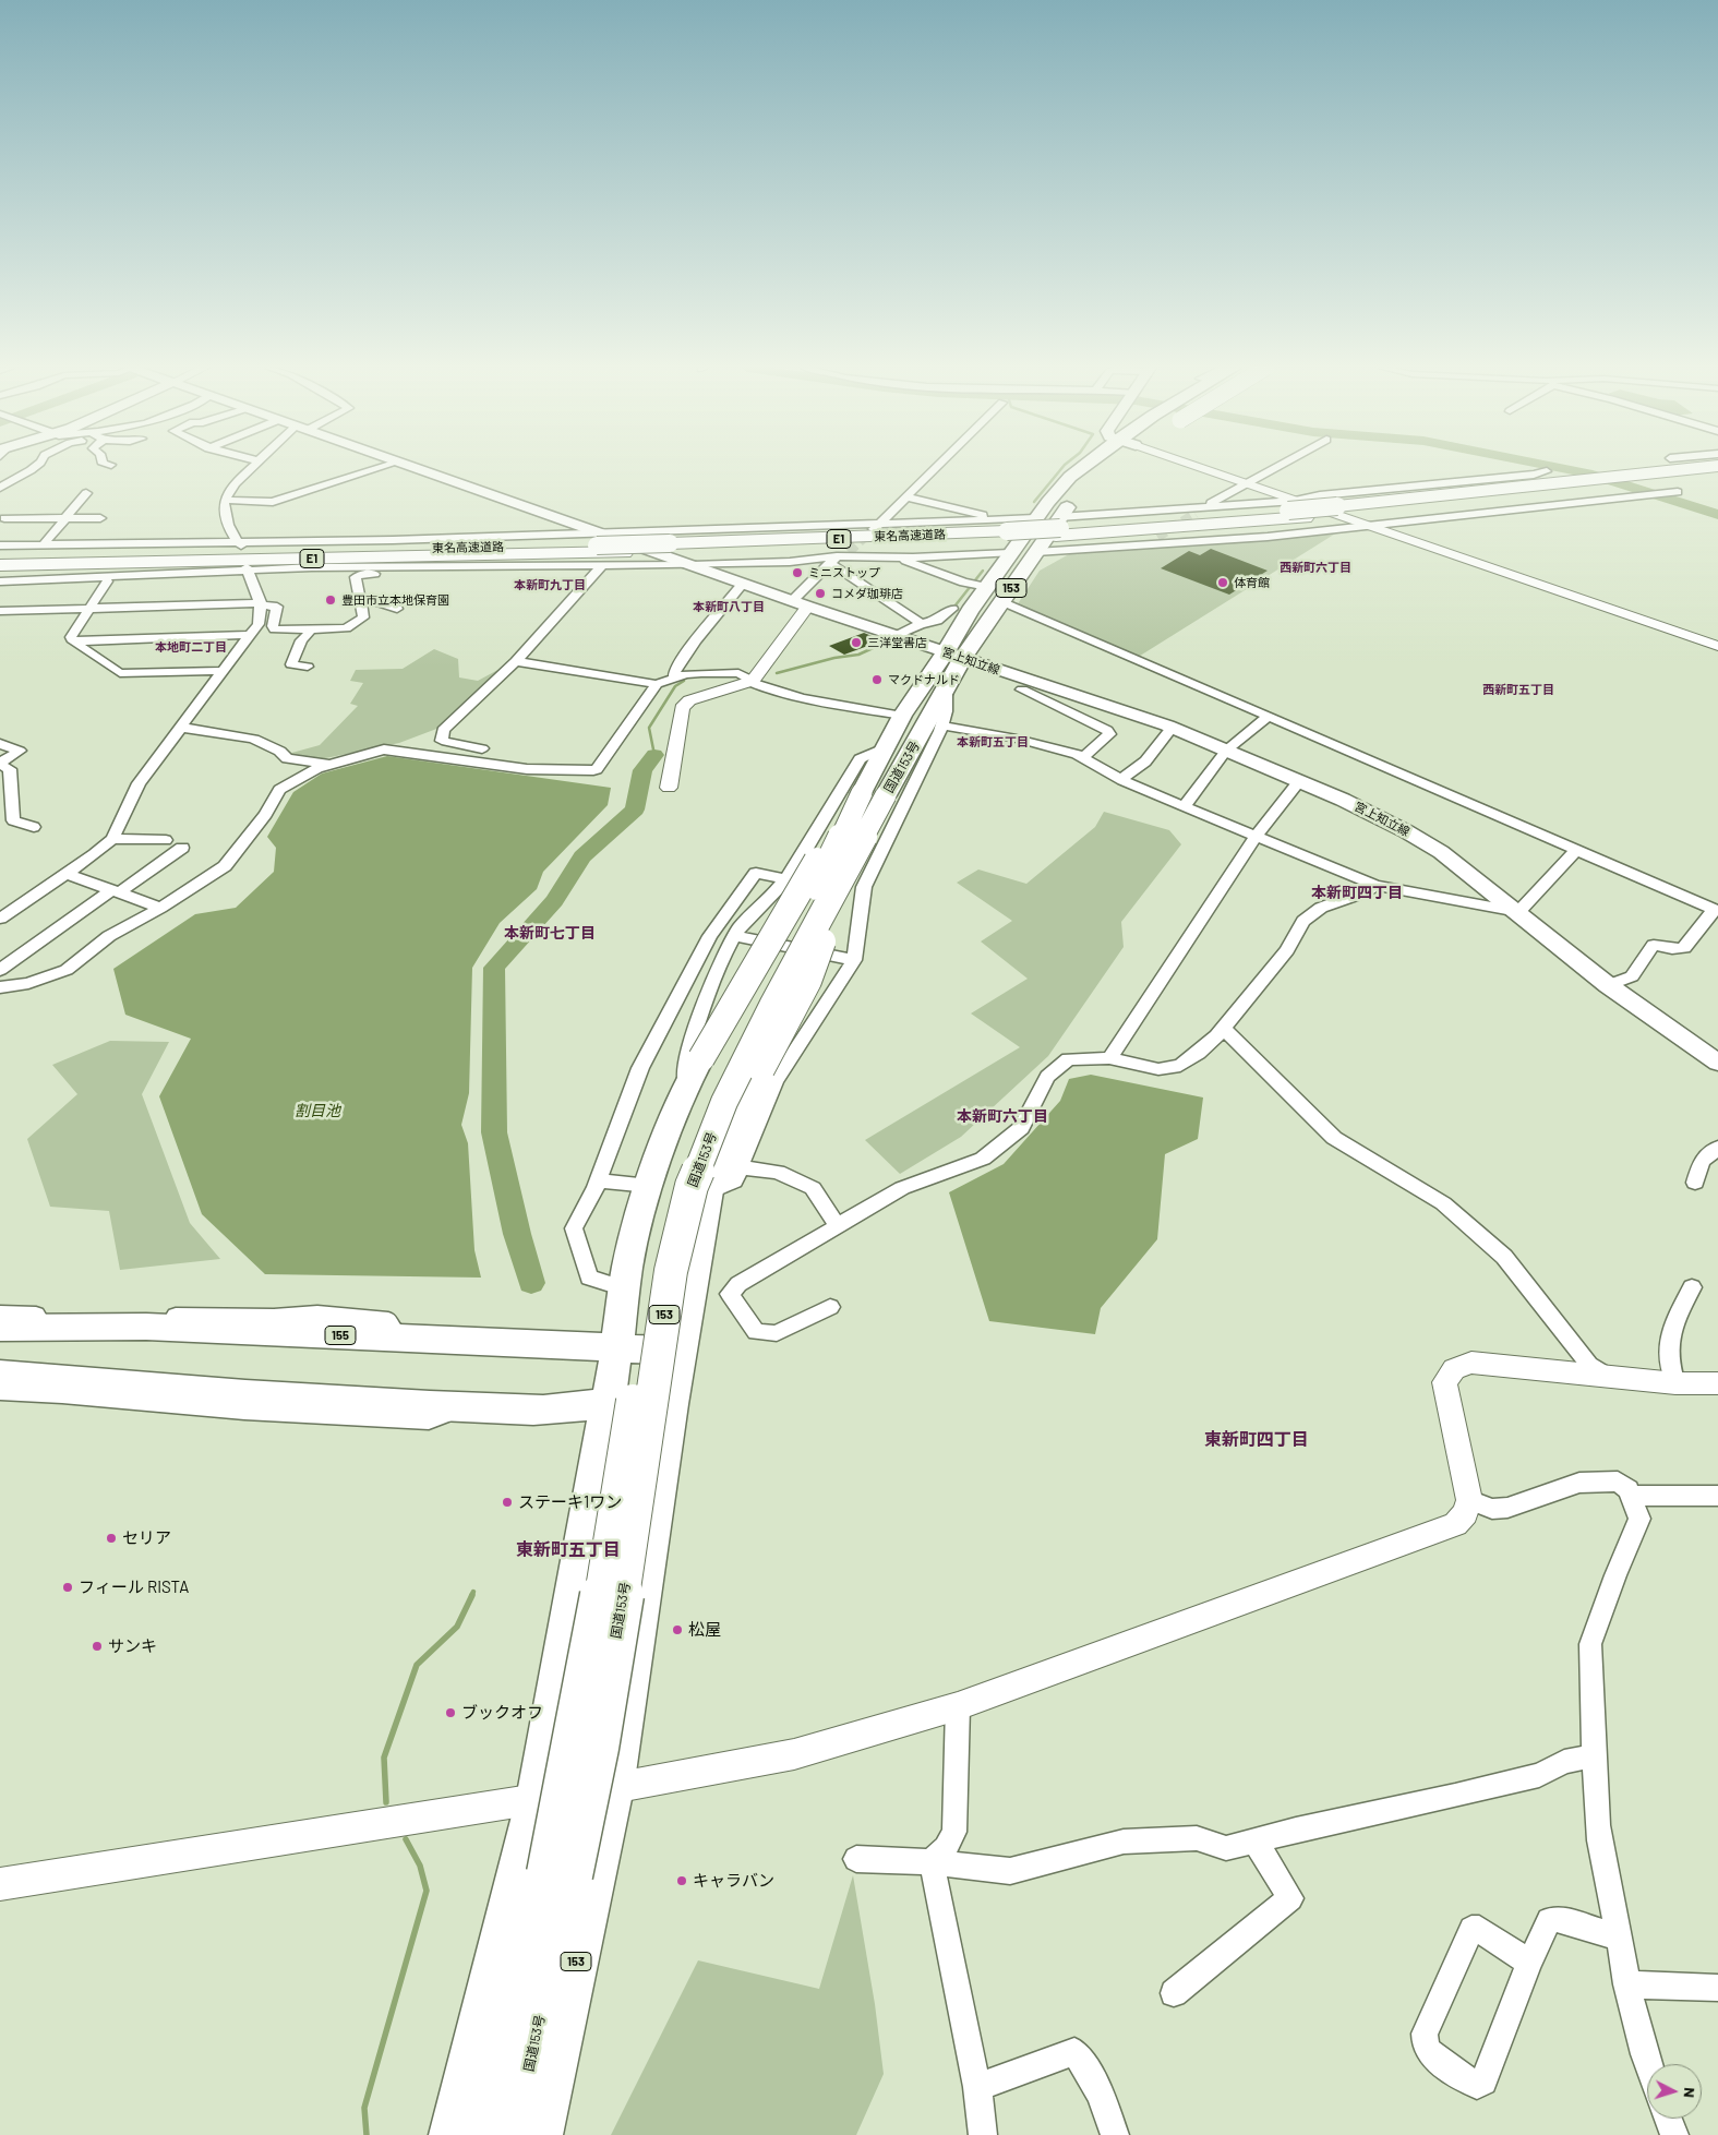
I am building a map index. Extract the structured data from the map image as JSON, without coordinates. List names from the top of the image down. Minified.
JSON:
{"streets":{"highway":["東名高速道路","E1","153","国道153号","155"],"main road":["宮上知立線"]},"crossings":[["東名高速道路","宮上知立線"],["東名高速道路","国道153号"],["153","国道153号"],["153","155"],["宮上知立線","国道153号"]],"districts":["西新町六丁目","本新町九丁目","本新町八丁目","本地町二丁目","西新町五丁目","本新町五丁目","本新町四丁目","本新町七丁目","本新町六丁目","東新町四丁目","東新町五丁目"],"water":["割目池"],"places":["ミニストップ","体育館","コメダ珈琲店","豊田市立本地保育園","三洋堂書店","マクドナルド","ステーキ1ワン","セリア","フィール RISTA","松屋","サンキ","ブックオフ","キャラバン"],"north":"right"}
